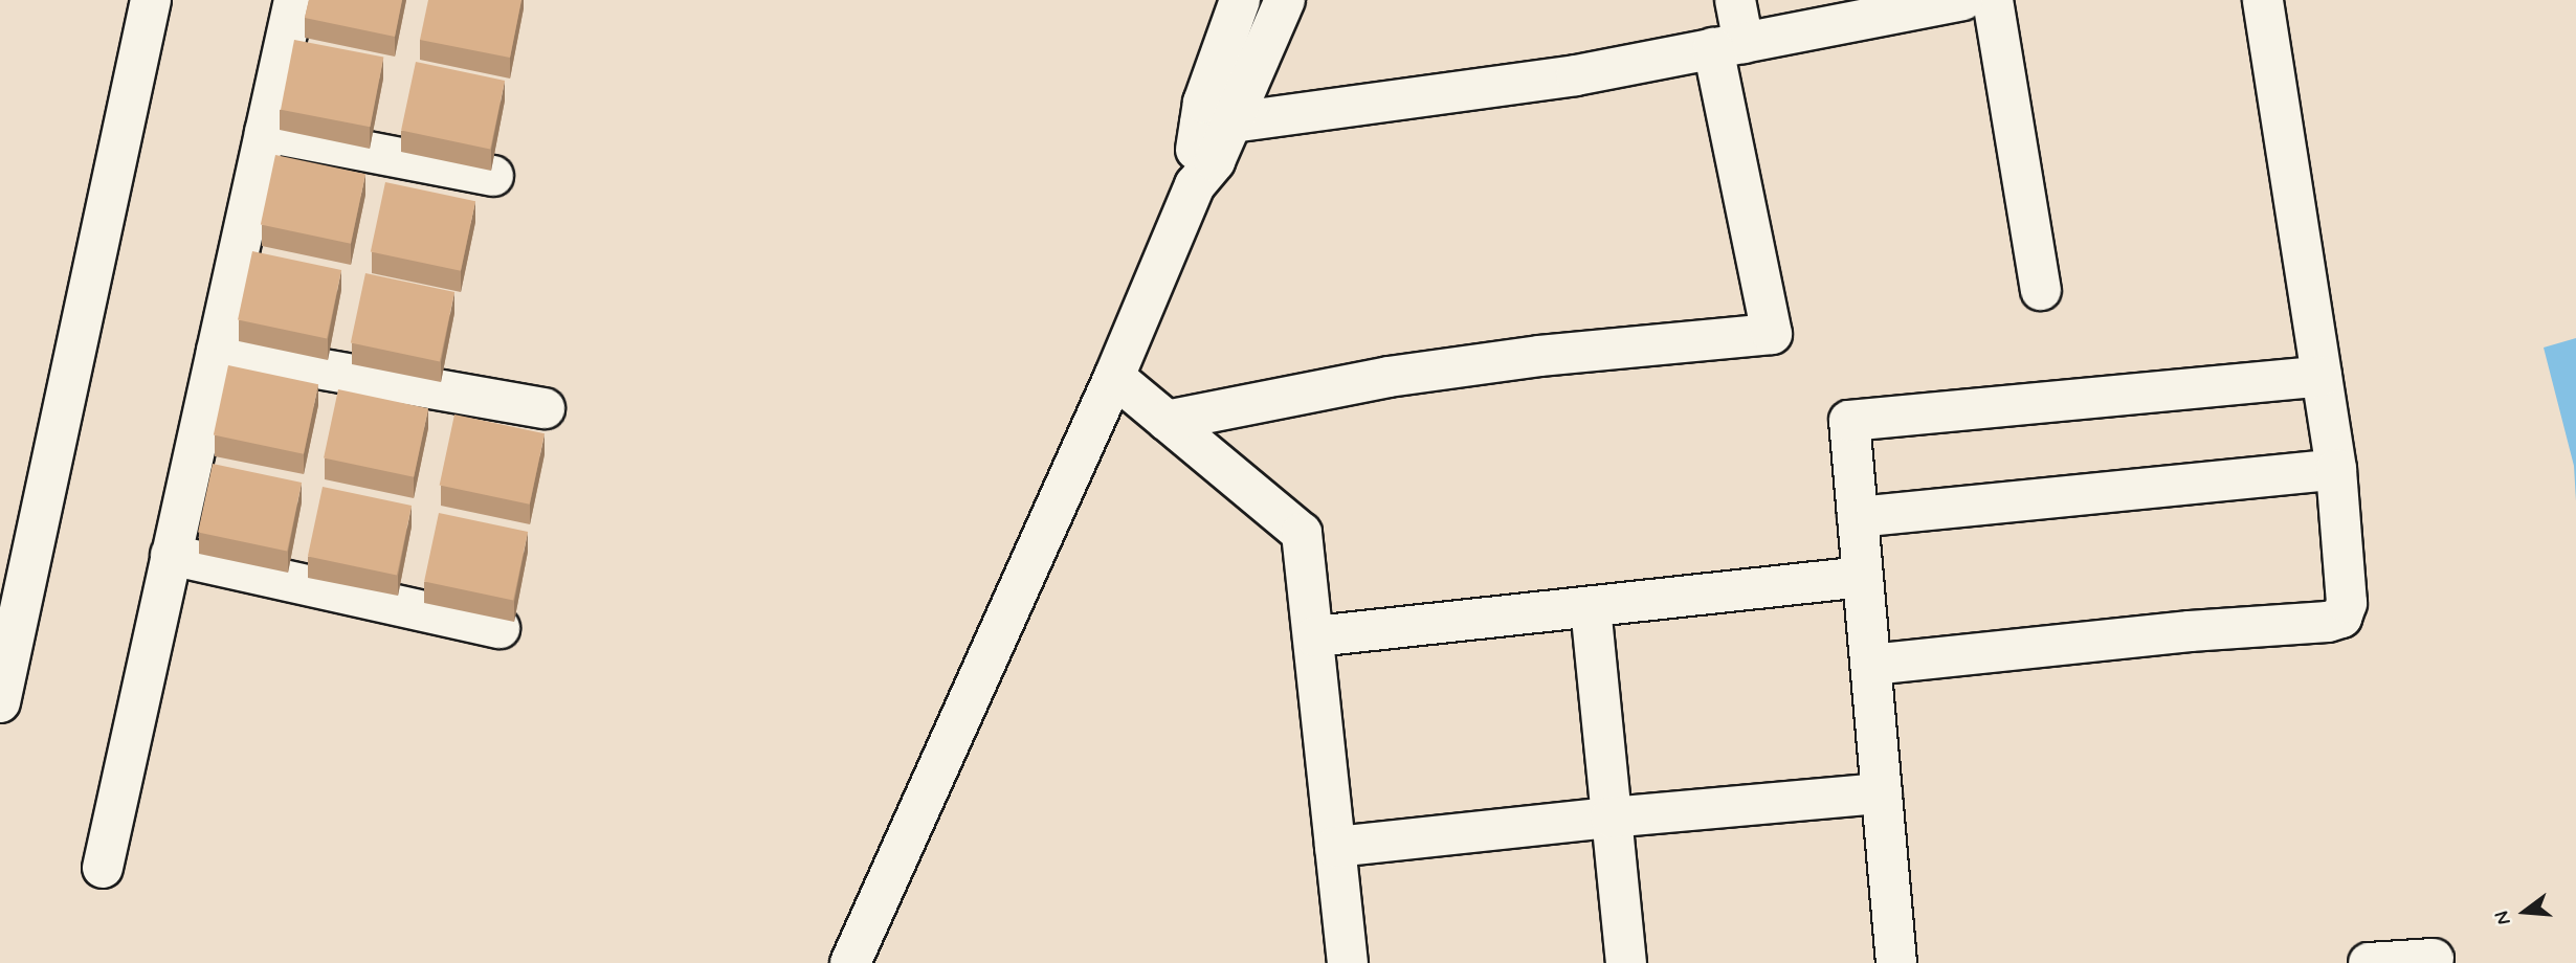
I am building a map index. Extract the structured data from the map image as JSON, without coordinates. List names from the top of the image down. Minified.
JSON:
{"north":"left"}
